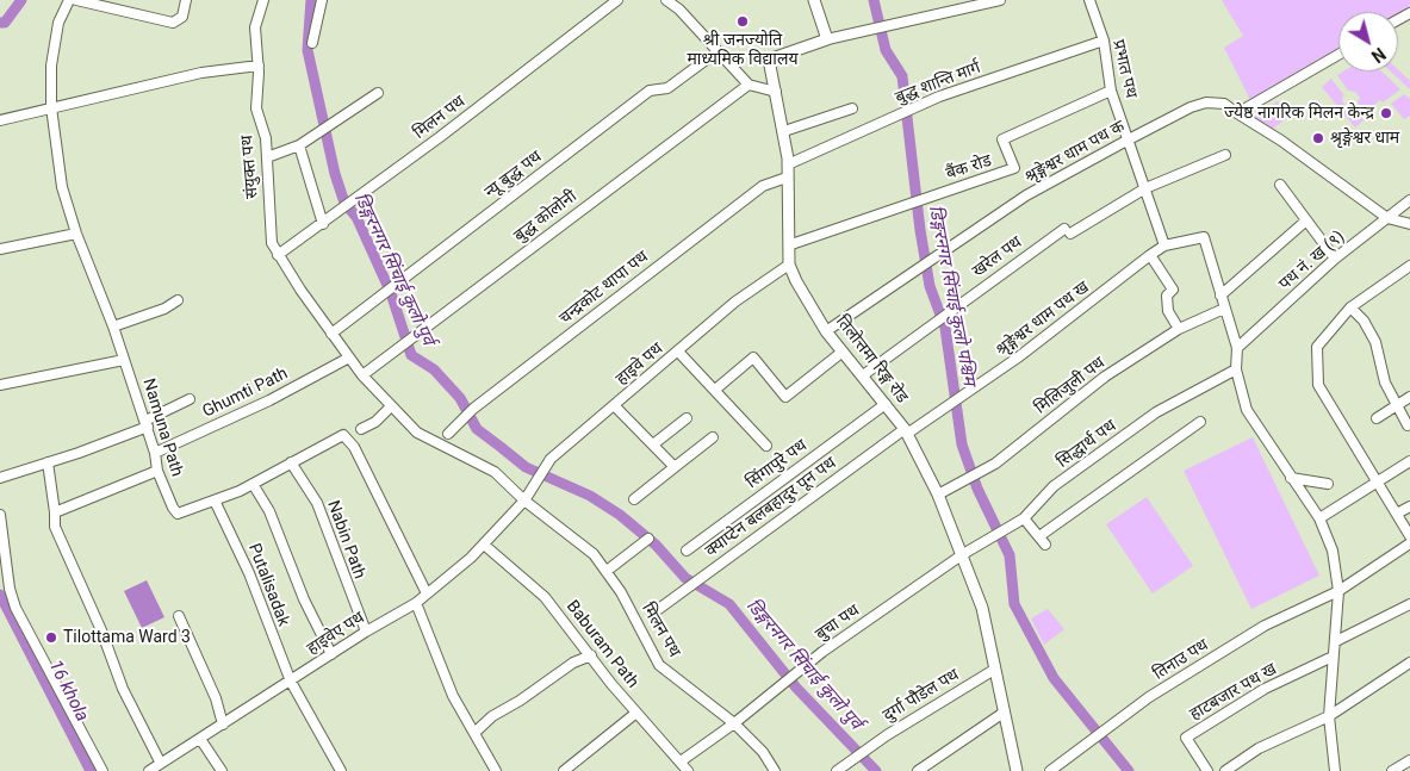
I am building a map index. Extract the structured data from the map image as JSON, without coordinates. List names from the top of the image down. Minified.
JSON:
{"streets":{"street":["प्रभात पथ","बुद्ध शान्ति मार्ग","मिलन पथ","श्रृङ्गेश्वर धाम पथ क","संयुक्त पथ","बैंक रोड","न्यू बुद्ध पथ","बुद्ध कोलोनी","खरेल पथ","पथ नं. ख (९)","चन्द्रकोट थापा पथ","श्रृङ्गेश्वर धाम पथ ख","तिलोत्तमा रिङ्ग रोड","हाइवे पथ","मिलिजुली पथ","Ghumti Path","Namuna Path","सिद्धार्थ पथ","सिंगापुरे पथ","क्याप्टेन बलबहादुर पून पथ","Nabin Path","Putalisadak","बुचा पथ","हाइवेए पथ","Baburam Path","तिनाउ पथ","हाटबजार पथ ख","दुर्गा पौडेल पथ"]},"crossings":[["प्रभात पथ","बुद्ध शान्ति मार्ग"],["प्रभात पथ","श्रृङ्गेश्वर धाम पथ क"],["प्रभात पथ","बैंक रोड"],["प्रभात पथ","खरेल पथ"],["प्रभात पथ","श्रृङ्गेश्वर धाम पथ ख"],["मिलन पथ","संयुक्त पथ"],["मिलन पथ","हाइवे पथ"],["मिलन पथ","बुचा पथ"],["मिलन पथ","हाइवेए पथ"],["श्रृङ्गेश्वर धाम पथ क","पथ नं. ख (९)"],["श्रृङ्गेश्वर धाम पथ क","तिलोत्तमा रिङ्ग रोड"],["संयुक्त पथ","न्यू बुद्ध पथ"],["संयुक्त पथ","बुद्ध कोलोनी"],["संयुक्त पथ","Ghumti Path"],["खरेल पथ","तिलोत्तमा रिङ्ग रोड"],["श्रृङ्गेश्वर धाम पथ ख","तिलोत्तमा रिङ्ग रोड"],["श्रृङ्गेश्वर धाम पथ ख","क्याप्टेन बलबहादुर पून पथ"],["तिलोत्तमा रिङ्ग रोड","हाइवे पथ"],["तिलोत्तमा रिङ्ग रोड","मिलिजुली पथ"],["तिलोत्तमा रिङ्ग रोड","सिद्धार्थ पथ"],["तिलोत्तमा रिङ्ग रोड","सिंगापुरे पथ"],["तिलोत्तमा रिङ्ग रोड","क्याप्टेन बलबहादुर पून पथ"],["तिलोत्तमा रिङ्ग रोड","बुचा पथ"],["तिलोत्तमा रिङ्ग रोड","दुर्गा पौडेल पथ"],["हाइवे पथ","हाइवेए पथ"],["Ghumti Path","Namuna Path"],["Namuna Path","Nabin Path"],["Namuna Path","Putalisadak"],["Namuna Path","हाइवेए पथ"],["सिद्धार्थ पथ","बुचा पथ"],["Nabin Path","हाइवेए पथ"],["Putalisadak","हाइवेए पथ"],["बुचा पथ","Baburam Path"],["हाइवेए पथ","Baburam Path"]],"water":["डिङ्गरनगर सिंचाई कुलो पुर्व","डिङ्गरनगर सिंचाई कुलो पश्चिम","16 khola"],"places":["श्री जनज्योति माध्यमिक विद्यालय","ज्येष्ठ नागरिक मिलन केन्द्र","श्रृङ्गेश्वर धाम","Tilottama Ward 3"],"north":"bottom right"}
